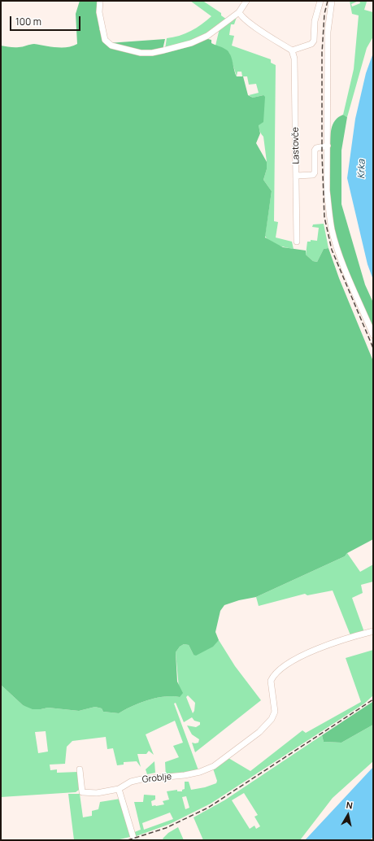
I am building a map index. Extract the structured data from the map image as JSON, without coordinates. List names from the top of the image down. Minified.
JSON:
{"streets":{"street":["Lastovče","Groblje"]},"water":["Krka"],"scale_bar":"100 m","north":"top"}
